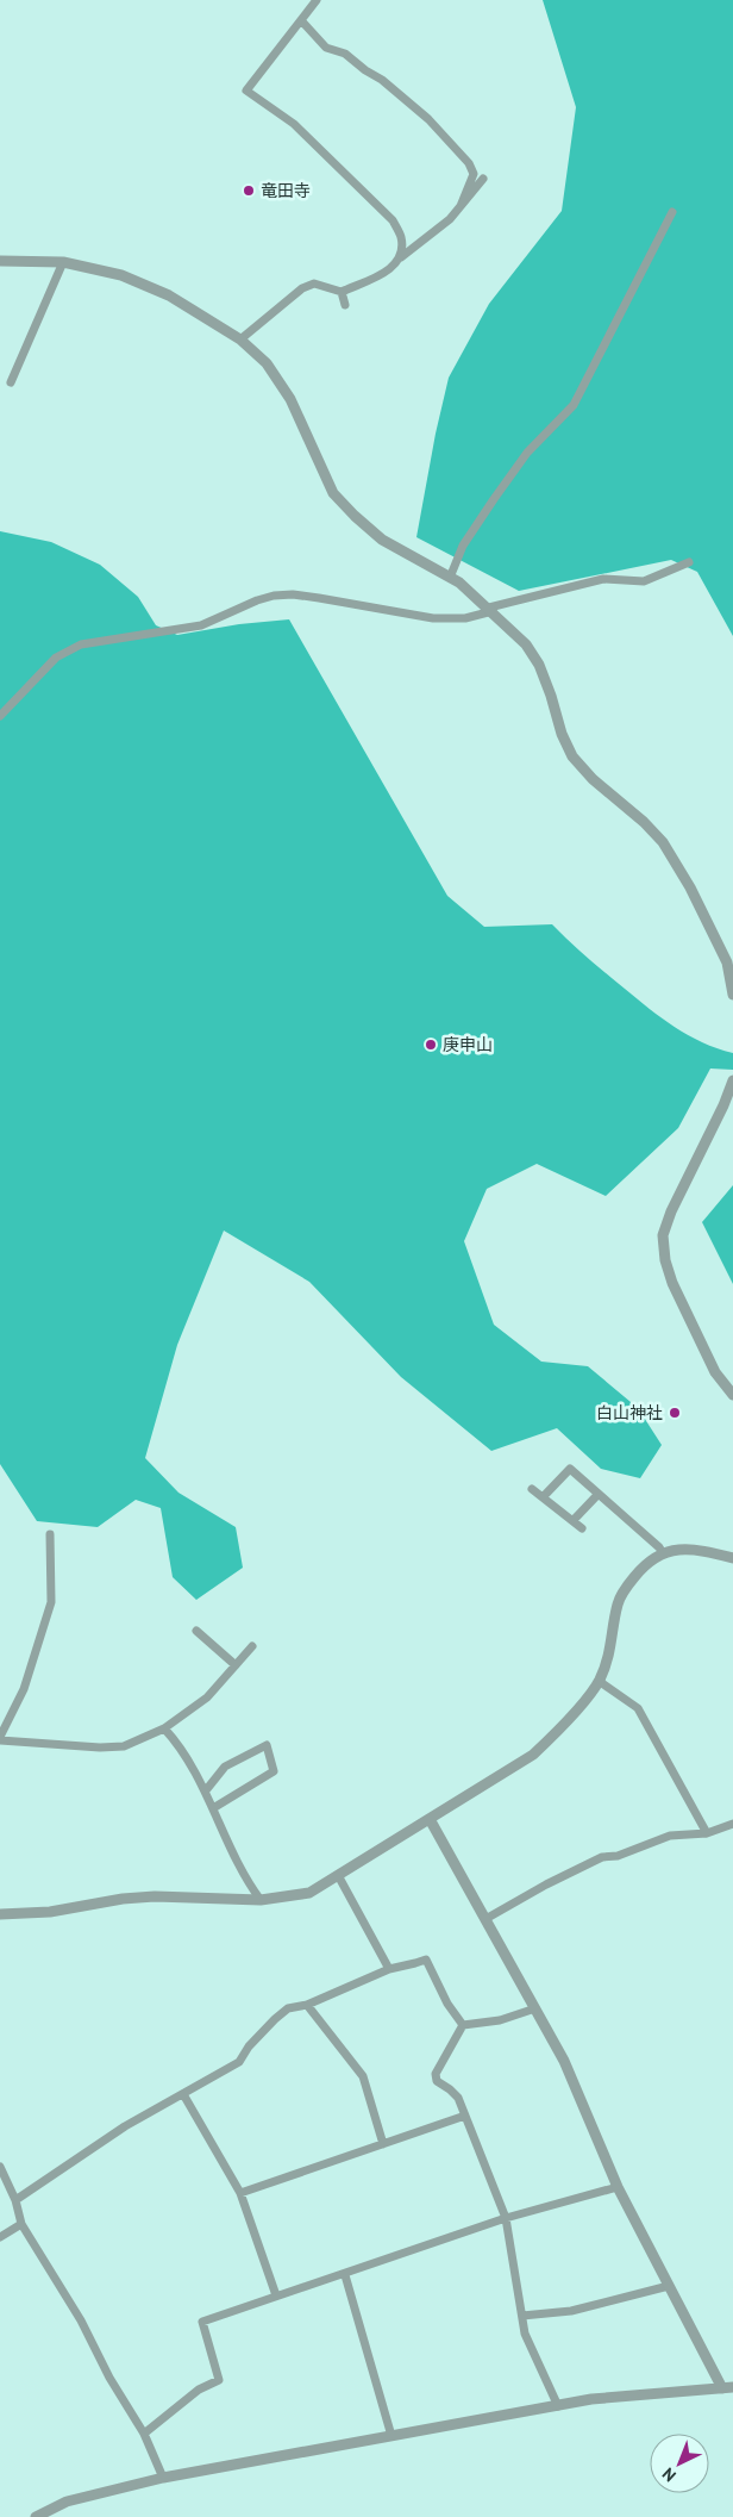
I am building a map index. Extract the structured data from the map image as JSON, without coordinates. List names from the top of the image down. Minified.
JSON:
{"places":["竜田寺","庚申山","白山神社"],"north":"bottom left"}
